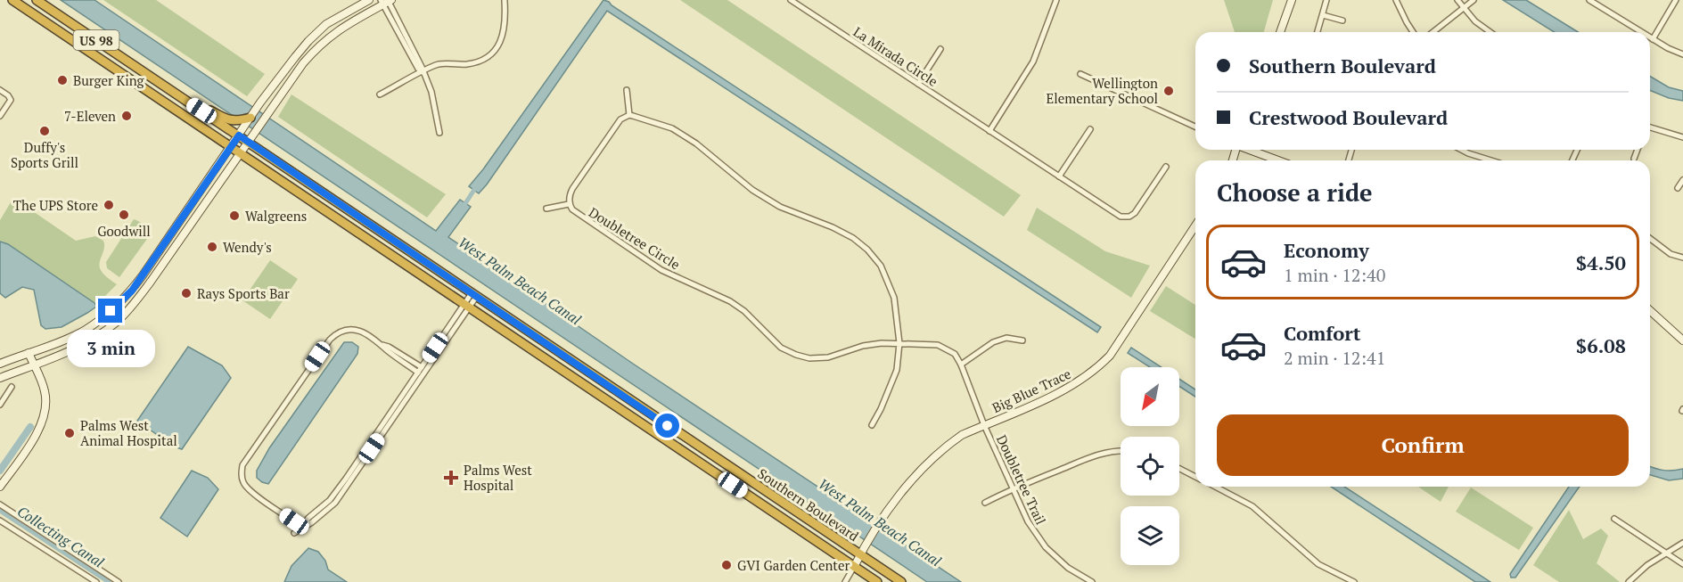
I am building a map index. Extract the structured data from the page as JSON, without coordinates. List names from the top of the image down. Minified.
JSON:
{"streets":{"highway":["US 98","Southern Boulevard"],"main road":["Big Blue Trace"],"street":["La Mirada Circle","Doubletree Circle","Doubletree Trail"]},"crossings":[["Doubletree Circle","Doubletree Trail"],["Big Blue Trace","Doubletree Trail"],["Big Blue Trace","Southern Boulevard"]],"water":["West Palm Beach Canal","Collecting Canal"],"places":{"other":["Burger King","Wellington Elementary School","7-Eleven","Duffy's Sports Grill","The UPS Store","Goodwill","Walgreens","Wendy's","Rays Sports Bar","Palms West Animal Hospital","GVI Garden Center"],"health":["Palms West Hospital"]},"north":"bottom left","page":{"banner":["Southern Boulevard","Crestwood Boulevard"],"heading":"Choose a ride","list":[{"name":"Economy","note":"1 min · 12:40","value":"$4.50"},{"name":"Comfort","note":"2 min · 12:41","value":"$6.08"}],"bubble":"3 min","buttons":"Confirm"}}
